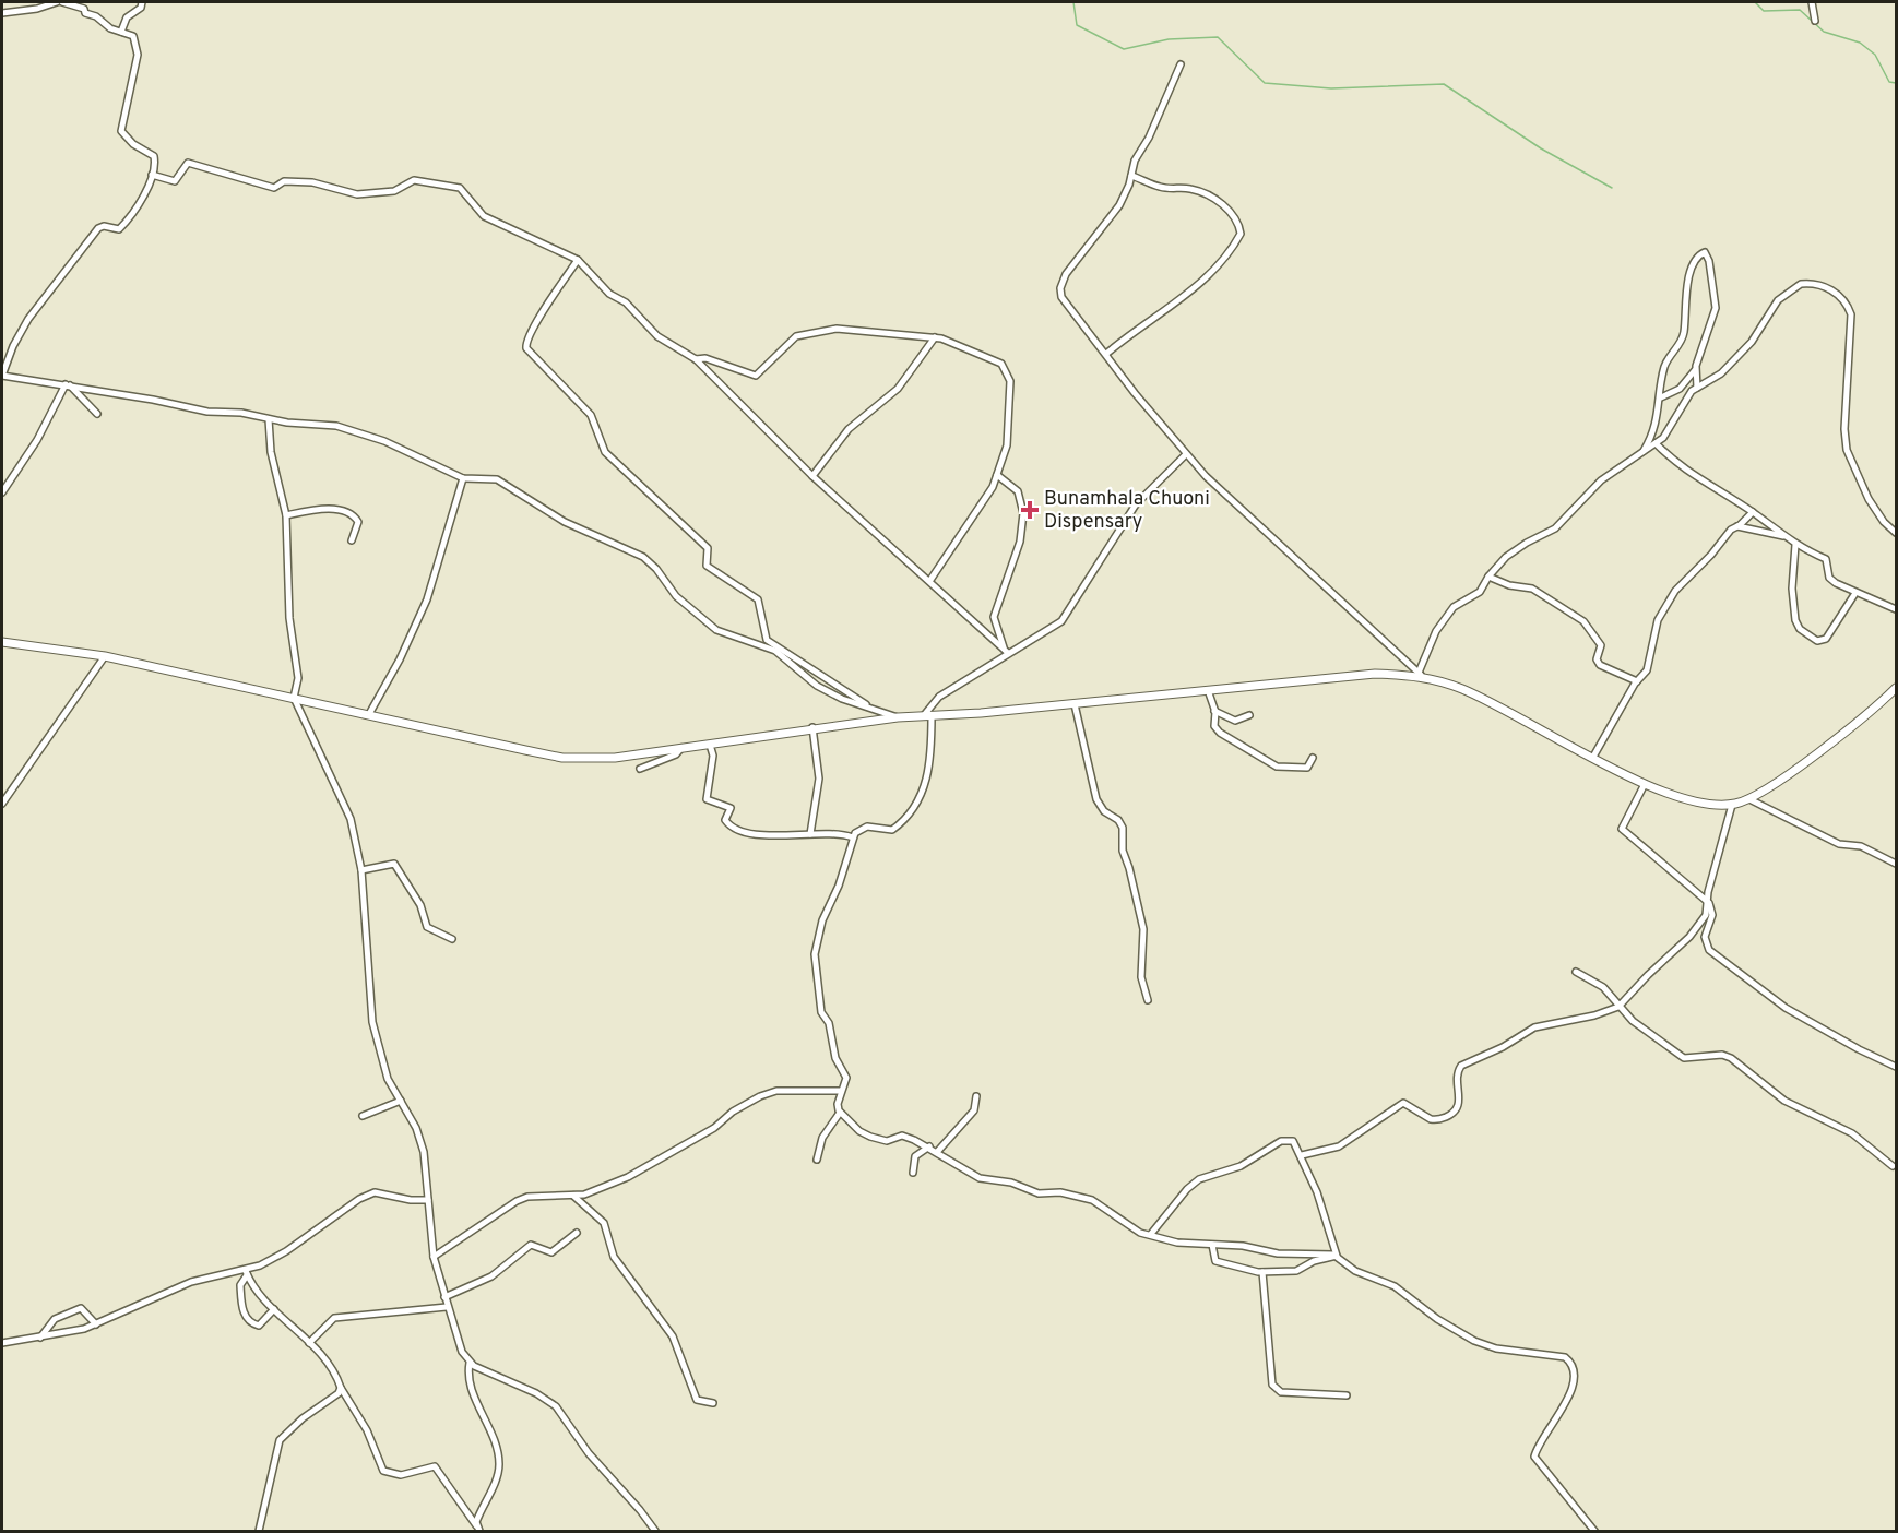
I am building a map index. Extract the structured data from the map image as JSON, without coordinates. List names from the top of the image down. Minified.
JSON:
{"places":{"health":["Bunamhala Chuoni Dispensary"]}}
